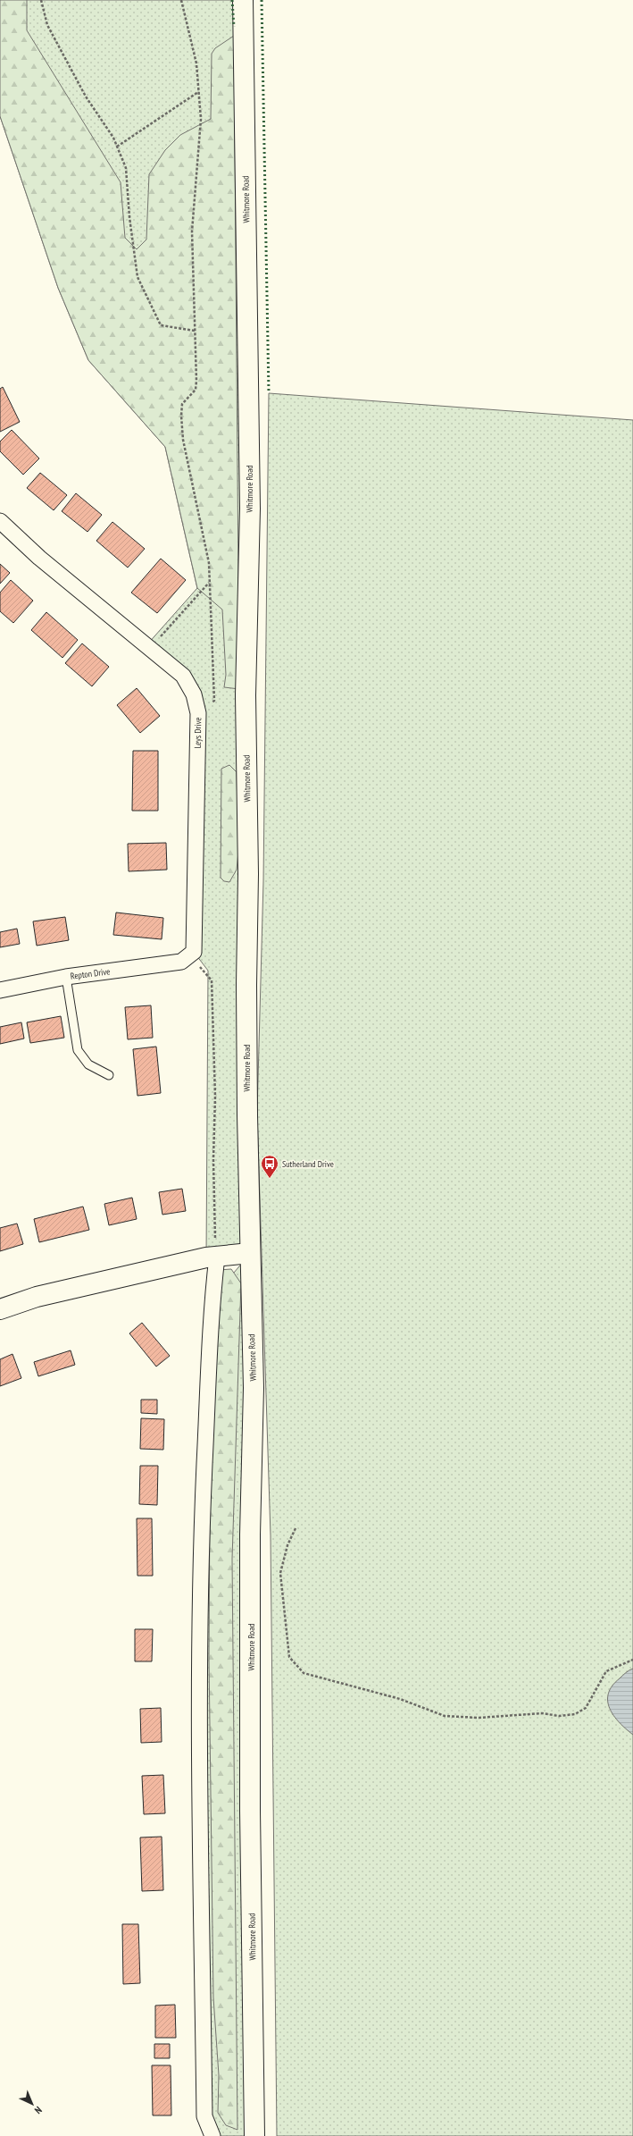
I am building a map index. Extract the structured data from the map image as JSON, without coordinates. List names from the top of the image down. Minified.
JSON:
{"streets":{"main road":["Whitmore Road"],"street":["Leys Drive","Repton Drive"]},"crossings":[["Leys Drive","Repton Drive"]],"places":{"bus stop":["Sutherland Drive"]},"north":"bottom right"}
